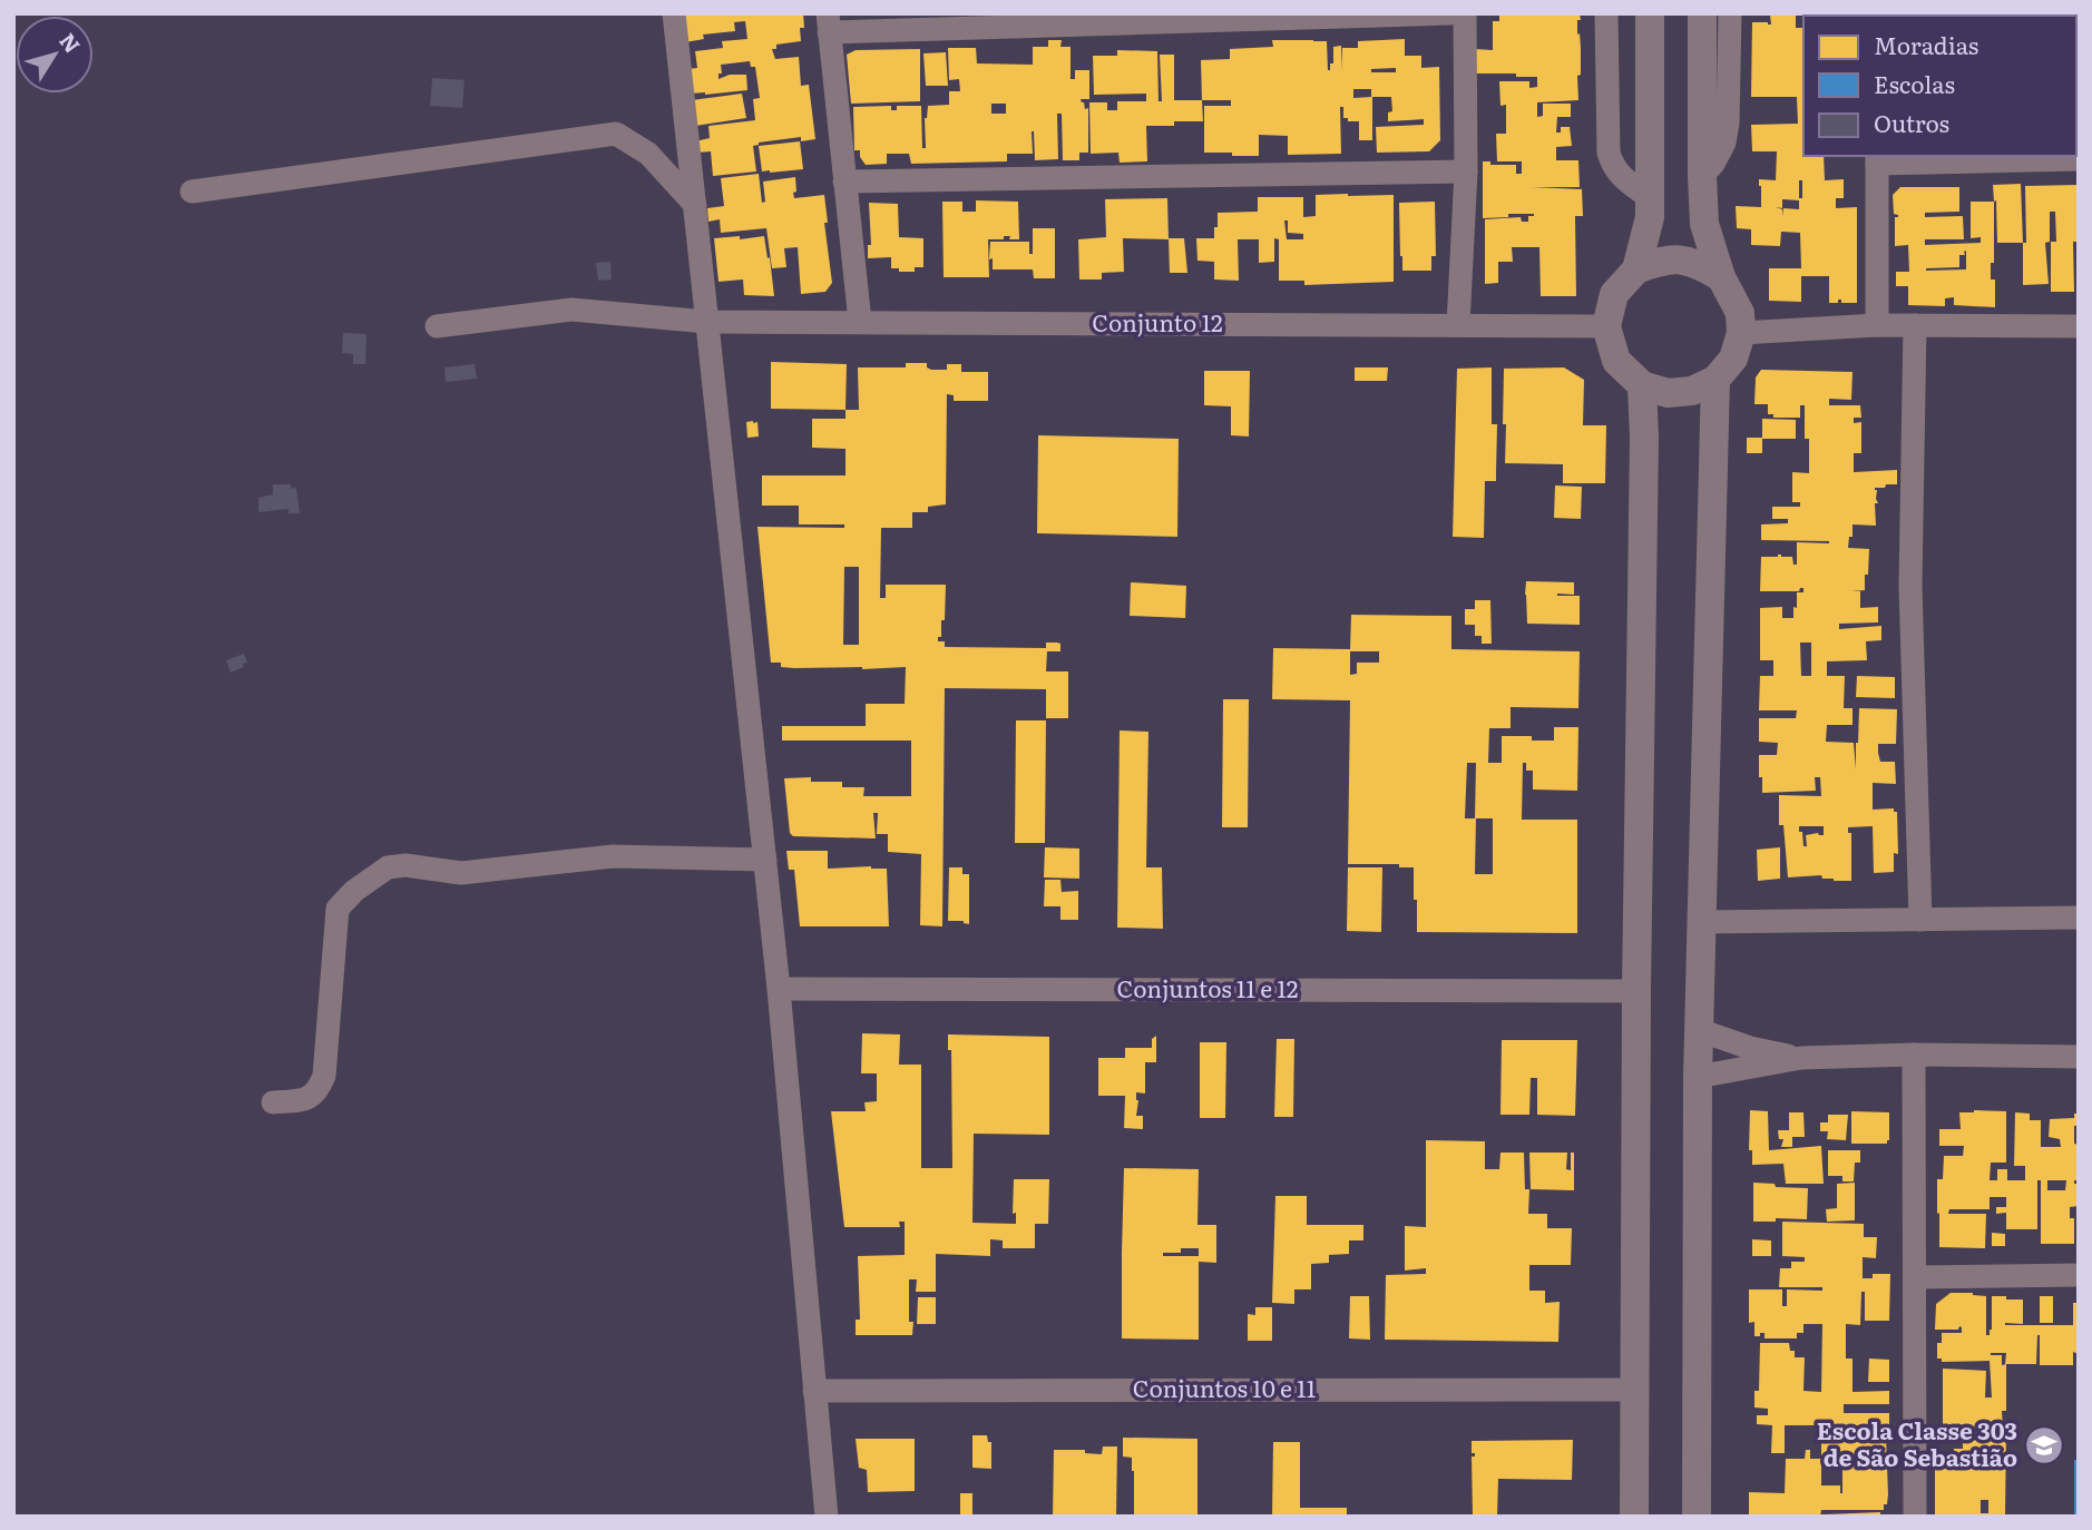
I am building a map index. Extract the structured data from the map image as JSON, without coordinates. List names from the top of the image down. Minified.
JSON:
{"streets":{"street":["Conjunto 12","Conjuntos 11 e 12","Conjuntos 10 e 11"]},"places":{"school or university":["Escola Classe 303 de São Sebastião"]},"legend":["Moradias","Escolas","Outros"],"north":"top right"}
